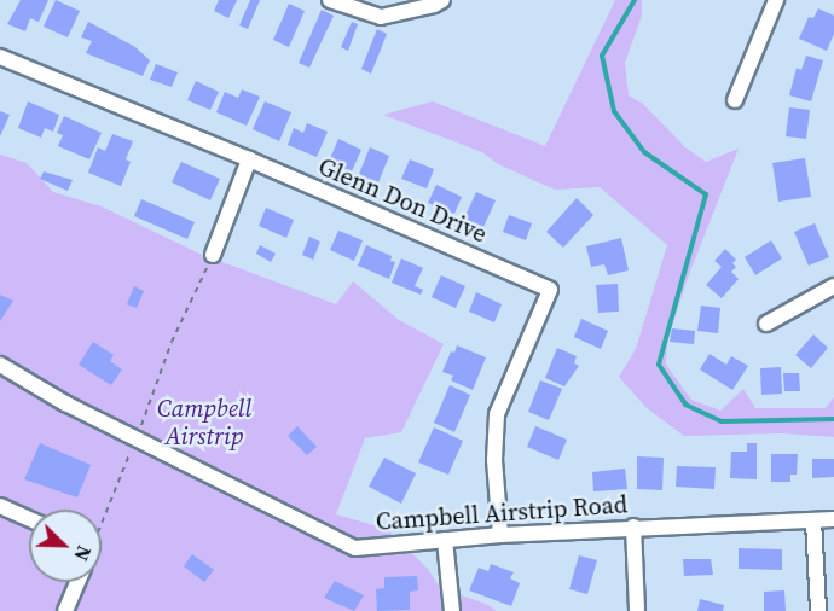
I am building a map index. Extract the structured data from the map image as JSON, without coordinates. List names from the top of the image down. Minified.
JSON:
{"streets":{"street":["Glenn Don Drive","Campbell Airstrip Road"]},"crossings":[["Glenn Don Drive","Campbell Airstrip Road"]],"parks":["Campbell Airstrip"],"north":"bottom right"}
